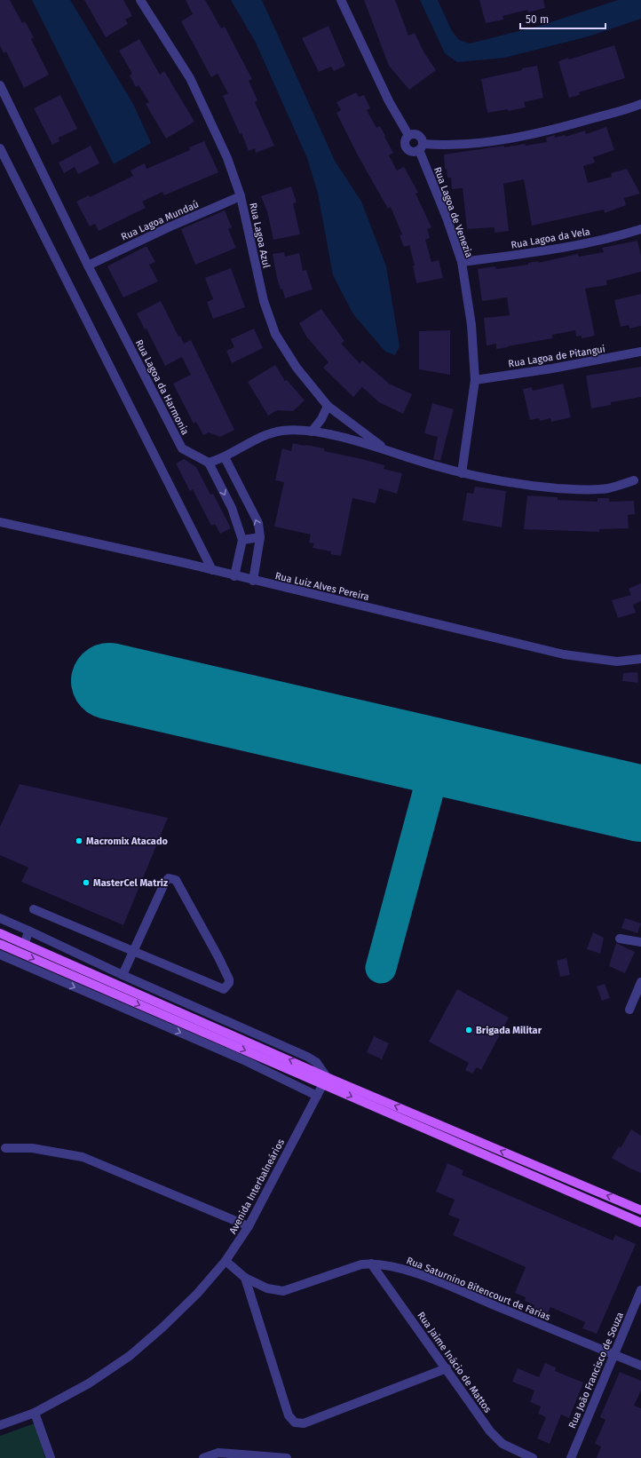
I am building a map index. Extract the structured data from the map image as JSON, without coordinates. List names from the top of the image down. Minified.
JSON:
{"streets":{"street":["Rua Lagoa de Venezia","Rua Lagoa Mundaú","Rua Lagoa Azul","Rua Lagoa da Vela","Rua Lagoa de Pitangui","Rua Lagoa da Harmonia","Rua Luiz Alves Pereira","Avenida Interbalneários","Rua Saturnino Bitencourt de Farias","Rua Jaime Inácio de Mattos","Rua João Francisco de Souza"]},"crossings":[["Rua Lagoa de Venezia","Rua Lagoa da Vela"],["Rua Lagoa de Venezia","Rua Lagoa de Pitangui"],["Rua Lagoa Mundaú","Rua Lagoa Azul"],["Rua Lagoa Mundaú","Rua Lagoa da Harmonia"],["Avenida Interbalneários","Rua Saturnino Bitencourt de Farias"],["Rua Saturnino Bitencourt de Farias","Rua Jaime Inácio de Mattos"],["Rua Saturnino Bitencourt de Farias","Rua João Francisco de Souza"]],"places":["Macromix Atacado","MasterCel Matriz","Brigada Militar"],"scale_bar":"50 m"}
